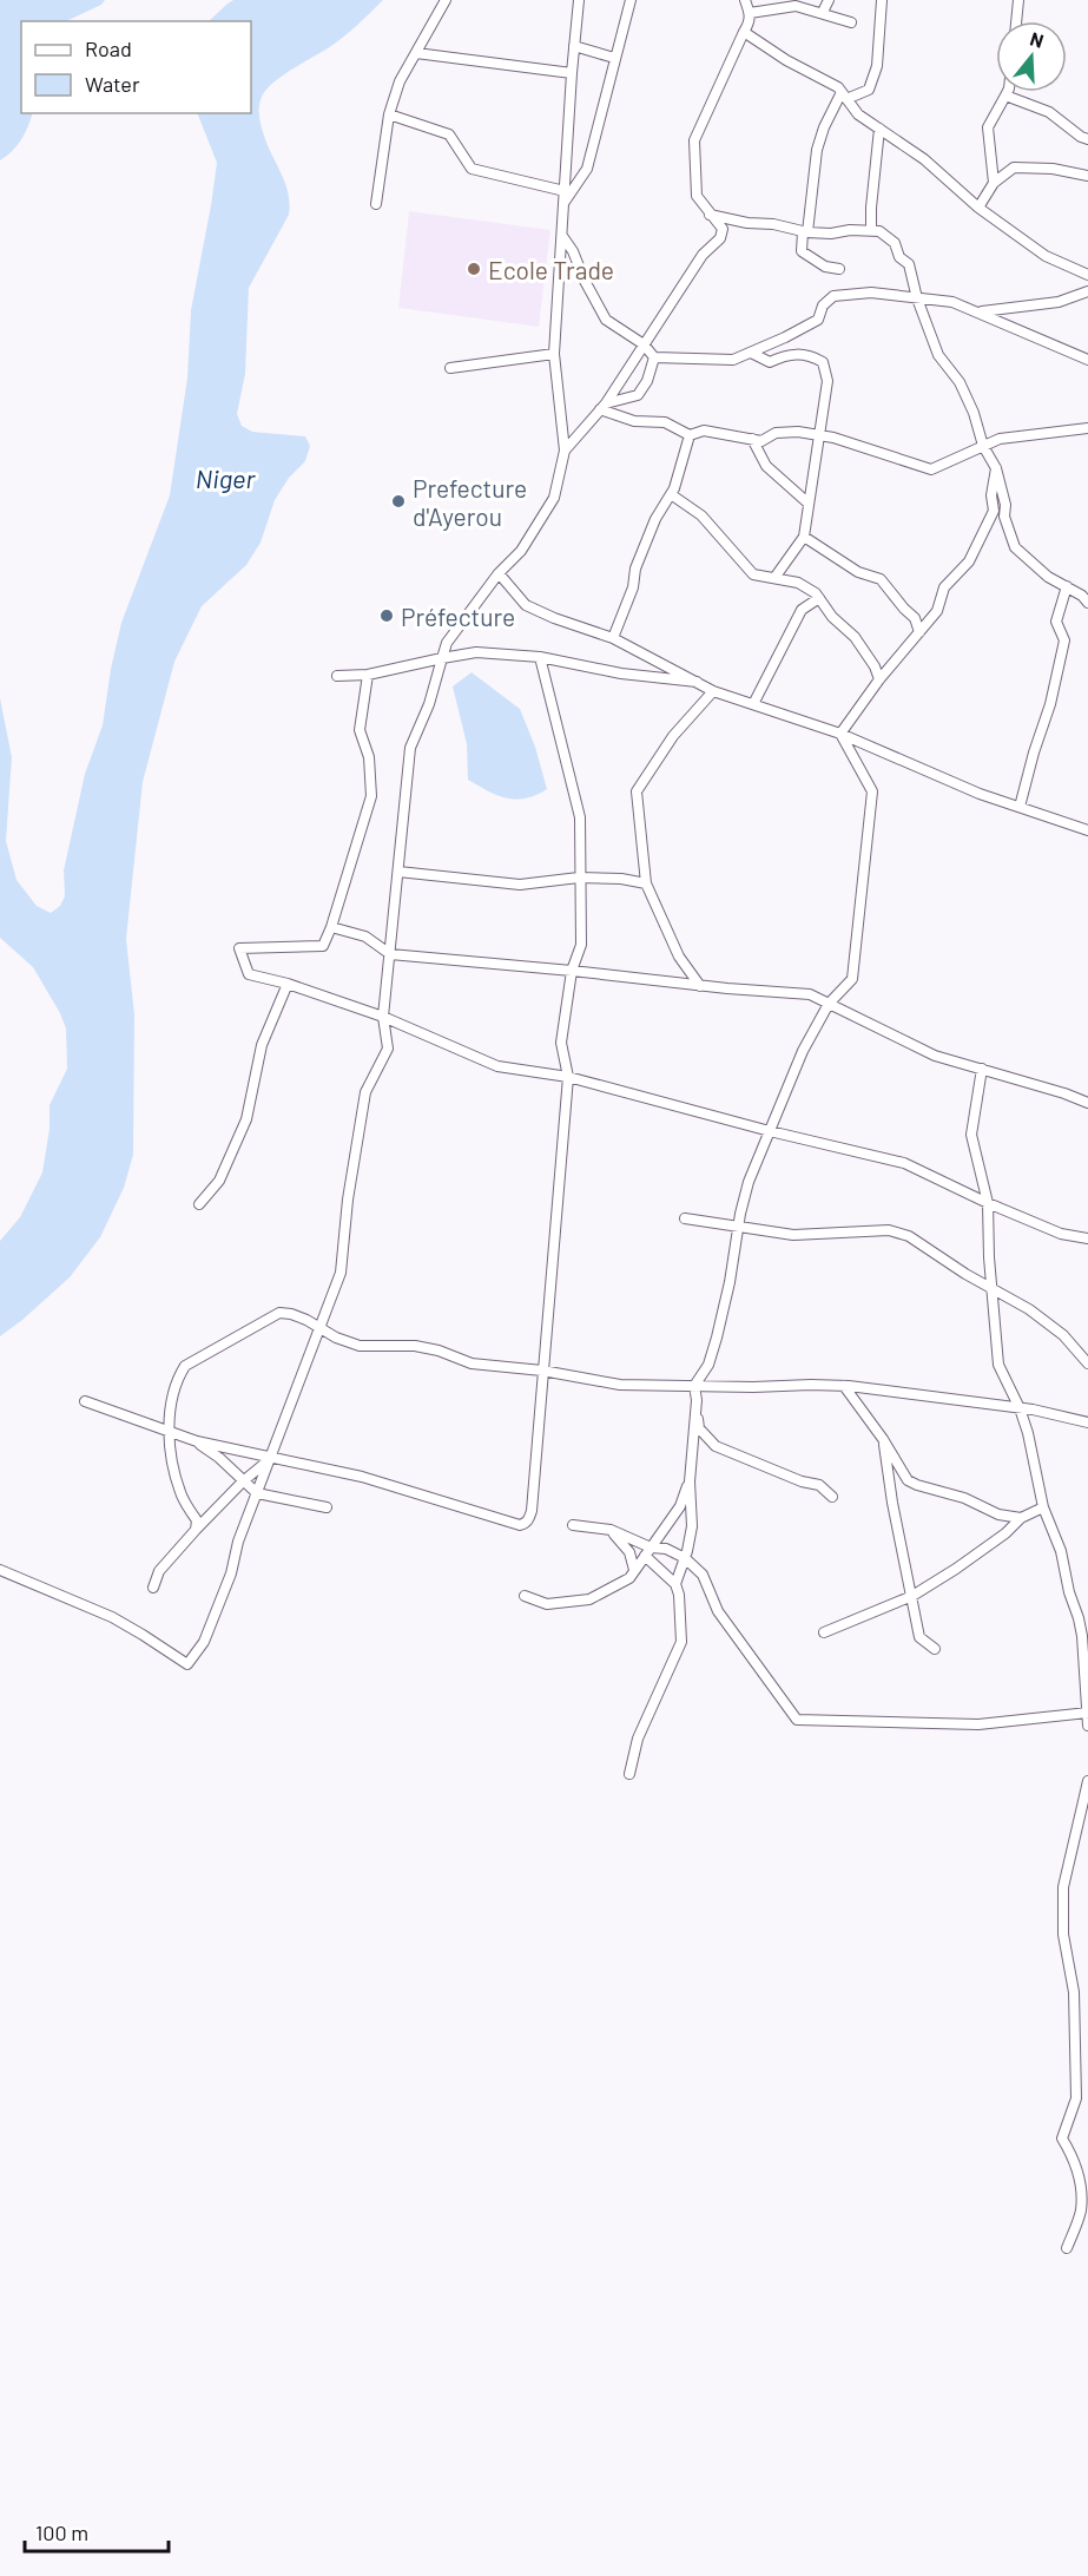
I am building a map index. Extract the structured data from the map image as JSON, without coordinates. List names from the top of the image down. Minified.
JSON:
{"water":["Niger"],"places":["Ecole Trade","Prefecture d'Ayerou","Préfecture"],"legend":["Road","Water"],"scale_bar":"100 m","north":"top"}
